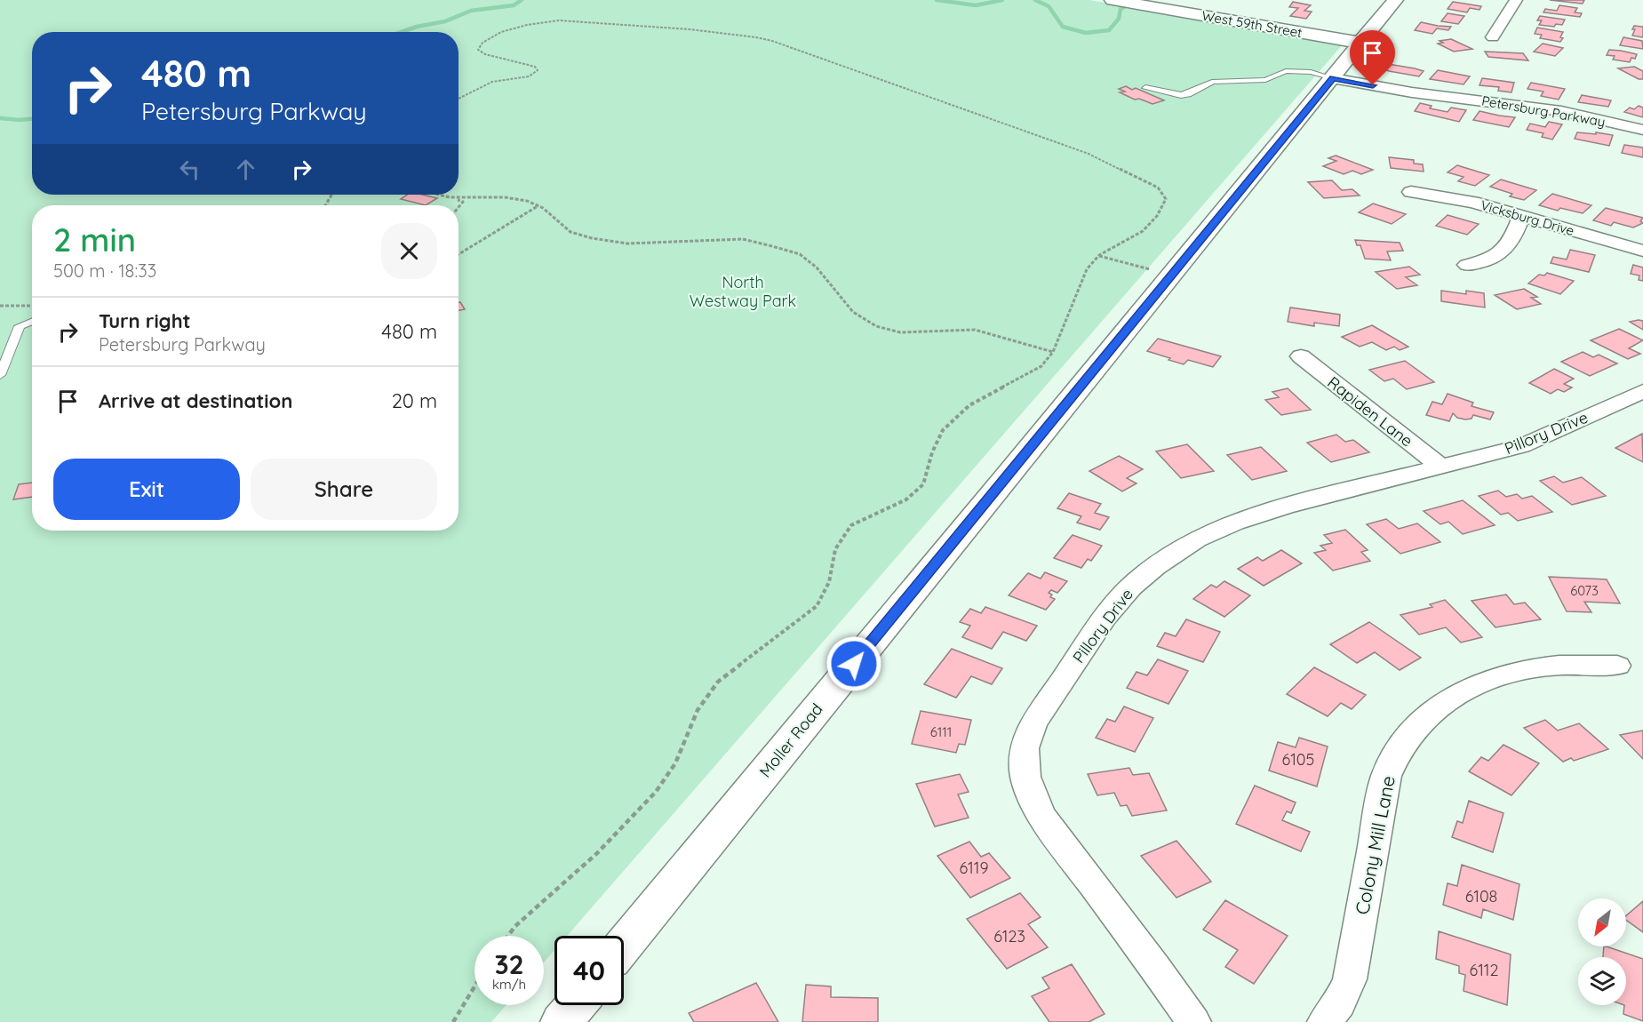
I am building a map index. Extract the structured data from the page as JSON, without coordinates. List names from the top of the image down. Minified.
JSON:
{"streets":{"street":["West 59th Street","Petersburg Parkway","Vicksburg Drive","Rapiden Lane","Pillory Drive","Moller Road","Colony Mill Lane"]},"crossings":[["West 59th Street","Moller Road"],["Petersburg Parkway","Moller Road"],["Rapiden Lane","Pillory Drive"]],"parks":["North Westway Park"],"house_numbers":["6073","6111","6105","6119","6108","6123","6112"],"north":"bottom left","page":{"turn":["480 m","Petersburg Parkway"],"heading":["2 min","500 m · 18:33"],"list":[{"name":"Turn right","note":"Petersburg Parkway","value":"480 m"},{"name":"Arrive at destination","value":"20 m"}],"buttons":["Exit","Share"],"speed":"32 km/h","limit":"40"}}
